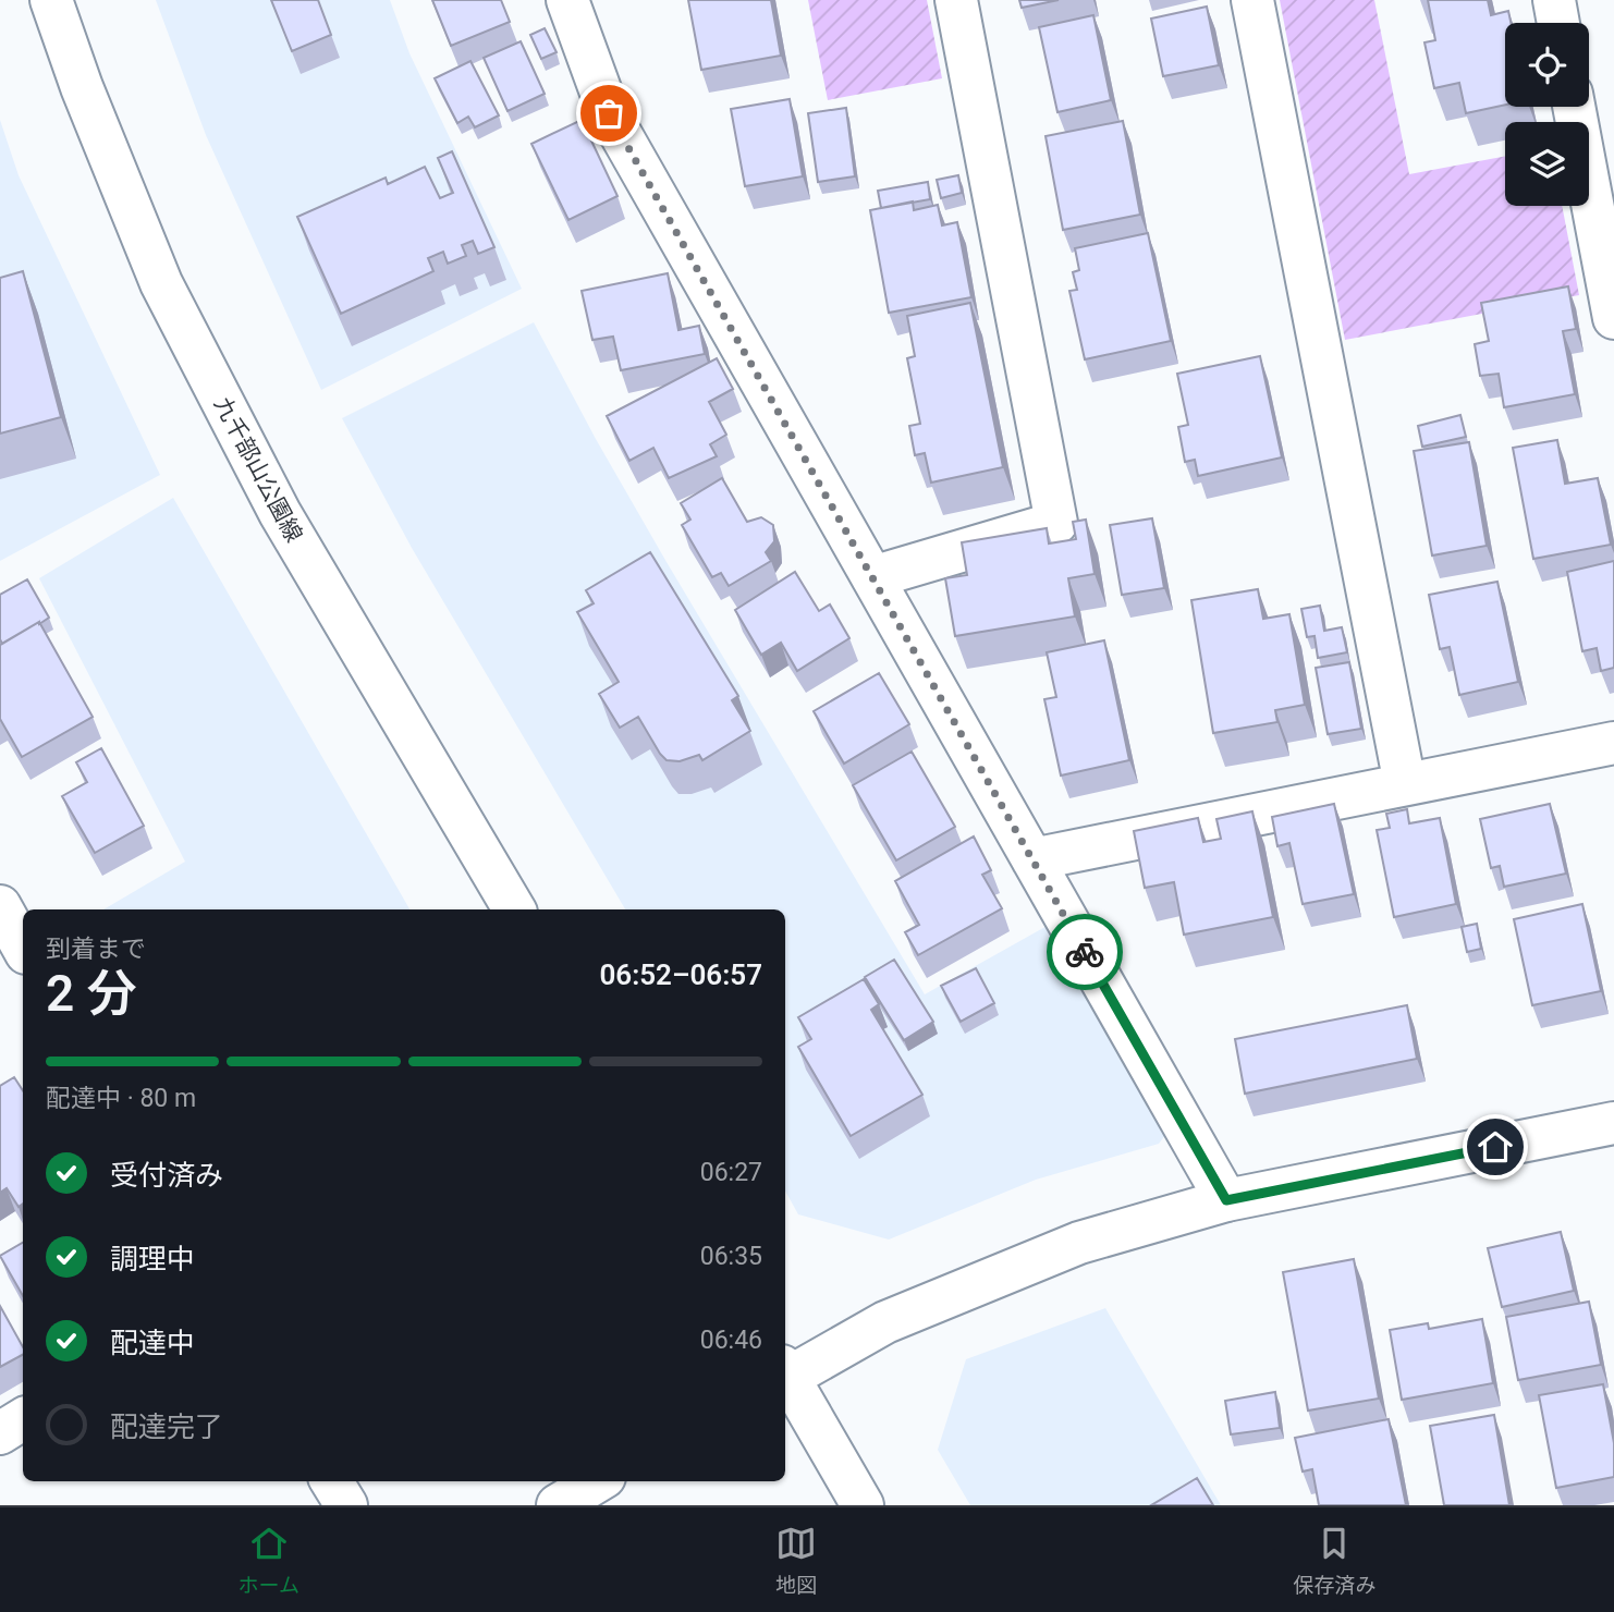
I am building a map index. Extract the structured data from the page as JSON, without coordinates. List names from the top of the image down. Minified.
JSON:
{"streets":{"street":["九千部山公園線"]},"page":{"heading":["2 分","到着まで","06:52–06:57"],"bar":"配達中 · 80 m","list":[["受付済み","06:27"],["調理中","06:35"],["配達中","06:46"],"配達完了"],"tabs":["ホーム","地図","保存済み"]}}
